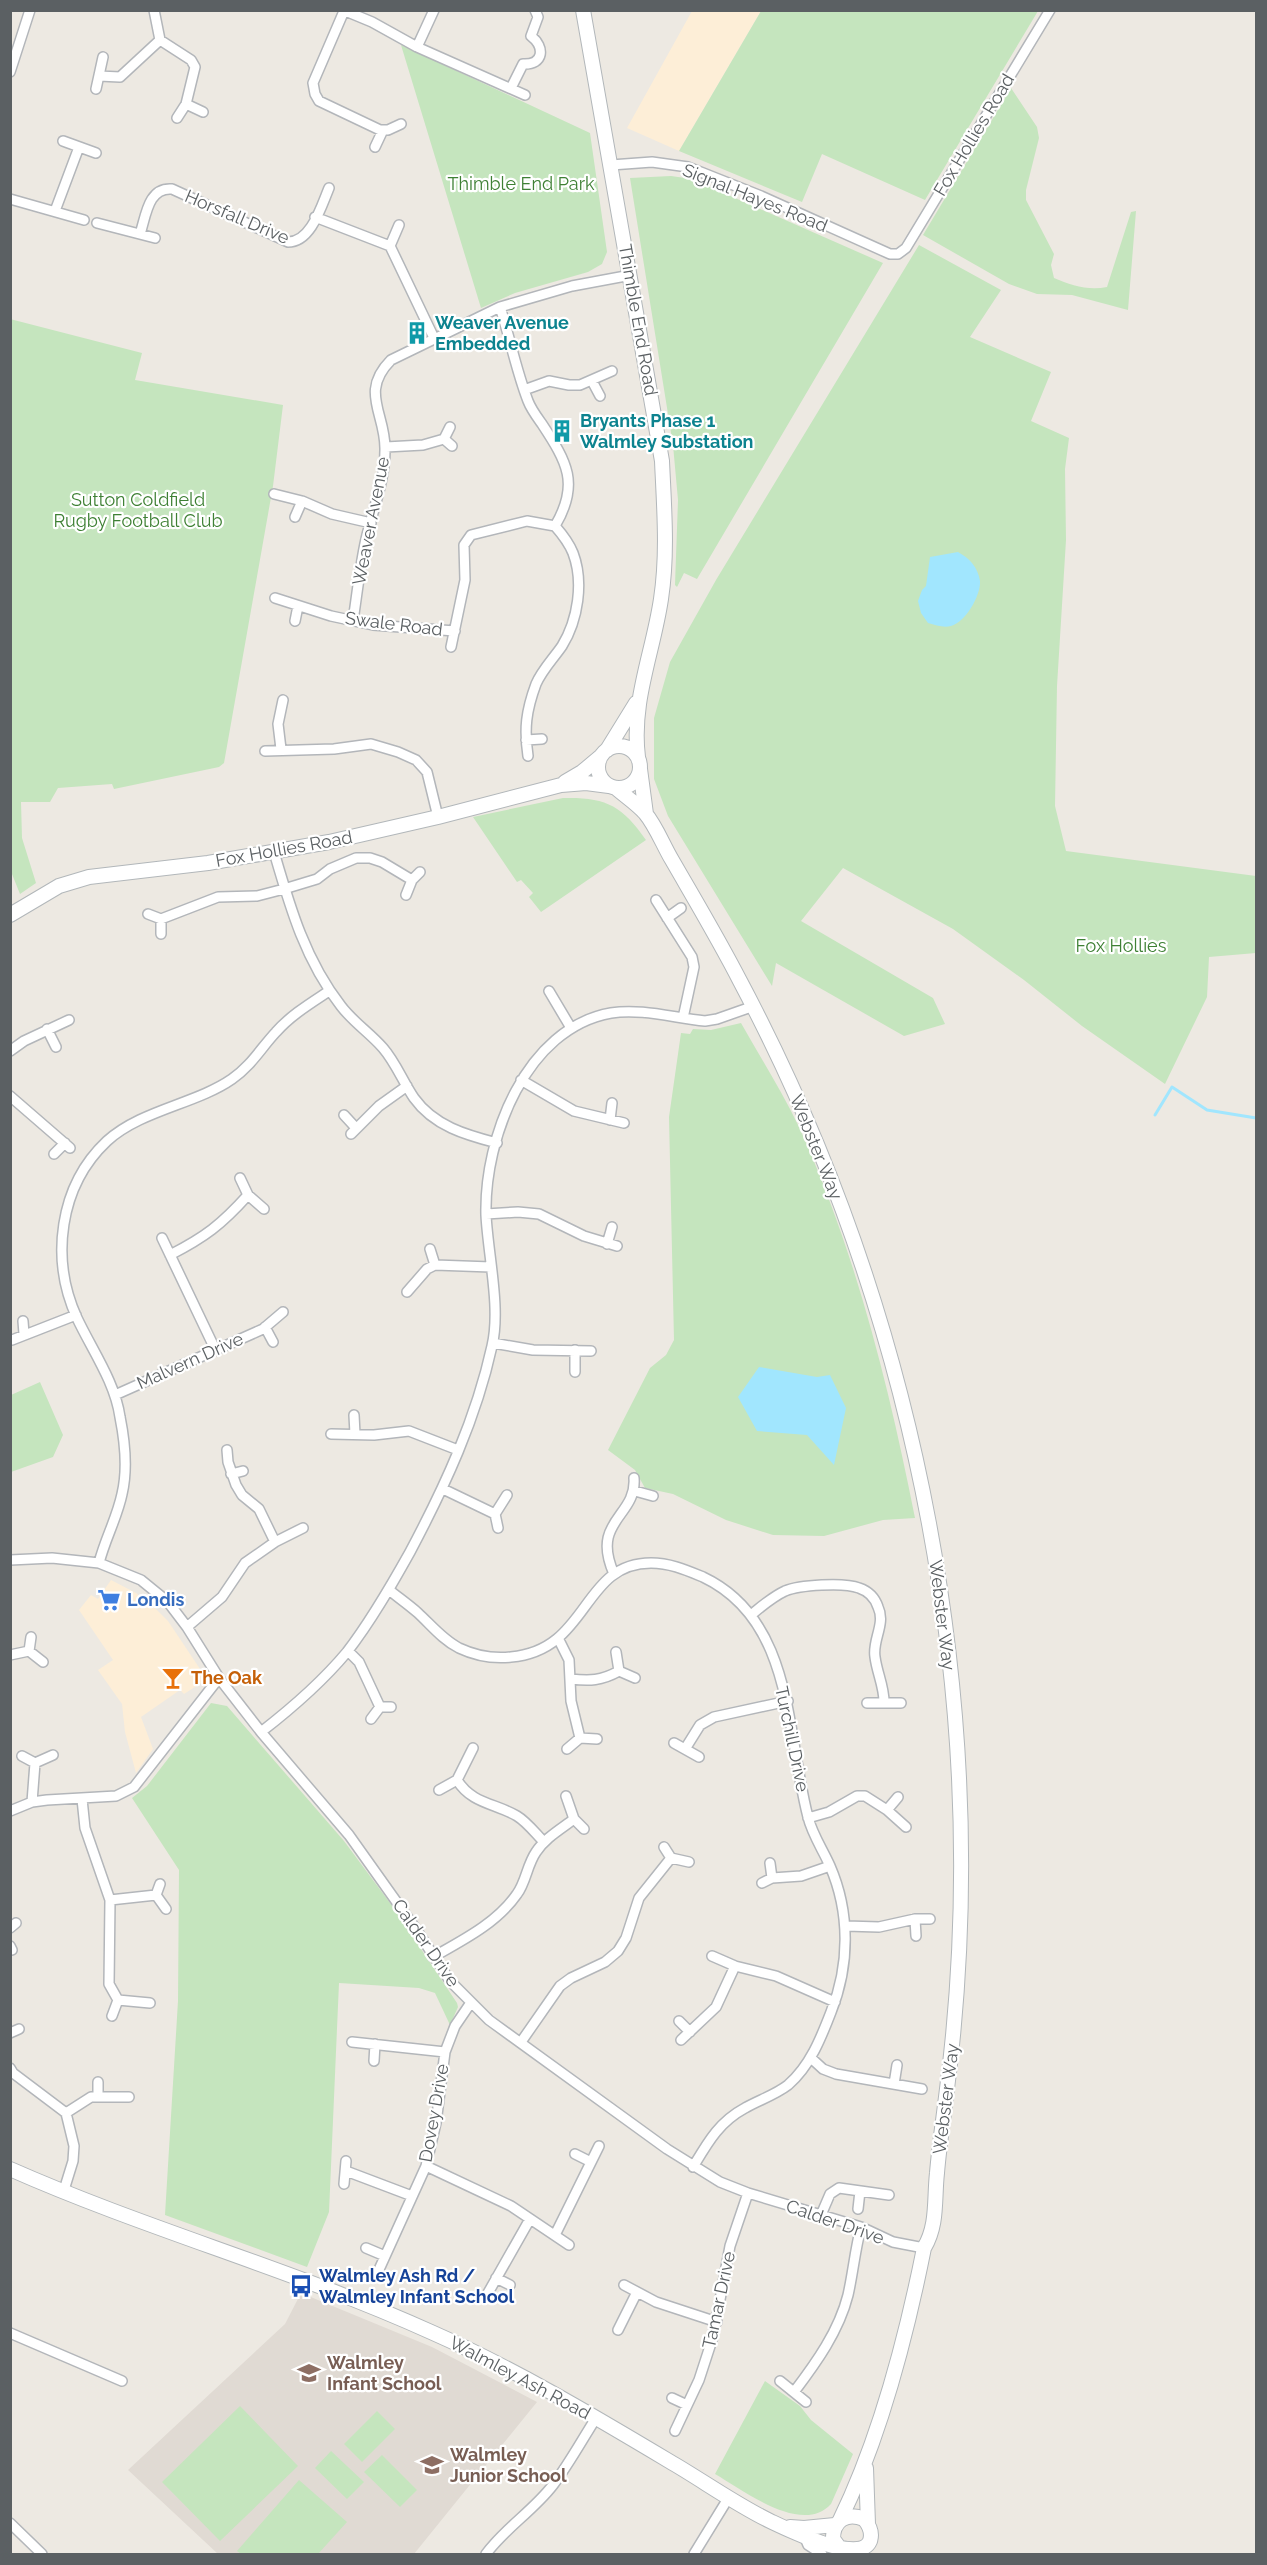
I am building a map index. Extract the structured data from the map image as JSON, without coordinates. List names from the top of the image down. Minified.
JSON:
{"streets":{"street":["Fox Hollies Road","Signal Hayes Road","Horsfall Drive","Thimble End Road","Weaver Avenue","Swale Road","Webster Way","Malvern Drive","Turchill Drive","Calder Drive","Dovey Drive","Tamar Drive","Walmley Ash Road"]},"crossings":[["Fox Hollies Road","Signal Hayes Road"],["Fox Hollies Road","Thimble End Road"],["Fox Hollies Road","Webster Way"],["Signal Hayes Road","Thimble End Road"],["Thimble End Road","Weaver Avenue"],["Thimble End Road","Webster Way"],["Weaver Avenue","Swale Road"],["Webster Way","Calder Drive"],["Webster Way","Walmley Ash Road"],["Turchill Drive","Calder Drive"],["Calder Drive","Dovey Drive"],["Calder Drive","Tamar Drive"]],"parks":["Thimble End Park","Sutton Coldfield Rugby Football Club","Fox Hollies"],"places":{"building":["Weaver Avenue Embedded","Bryants Phase 1 Walmley Substation"],"supermarket":["Londis"],"bar":["The Oak"],"bus stop":["Walmley Ash Rd / Walmley Infant School"],"school or university":["Walmley Infant School","Walmley Junior School"]}}
